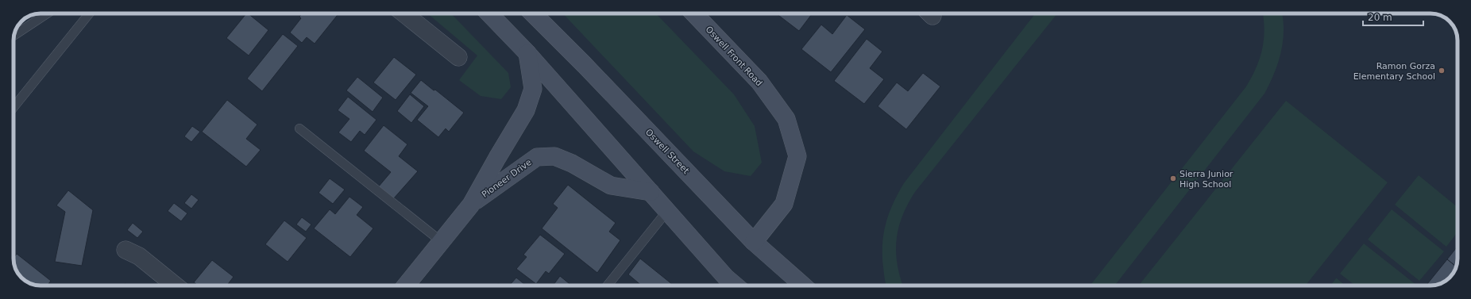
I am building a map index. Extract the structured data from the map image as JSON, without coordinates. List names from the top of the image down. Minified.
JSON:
{"streets":{"main road":["Oswell Front Road","Oswell Street","Pioneer Drive"]},"crossings":[["Oswell Front Road","Oswell Street"]],"places":["Ramon Gorza Elementary School","Sierra Junior High School"],"scale_bar":"20 m"}
